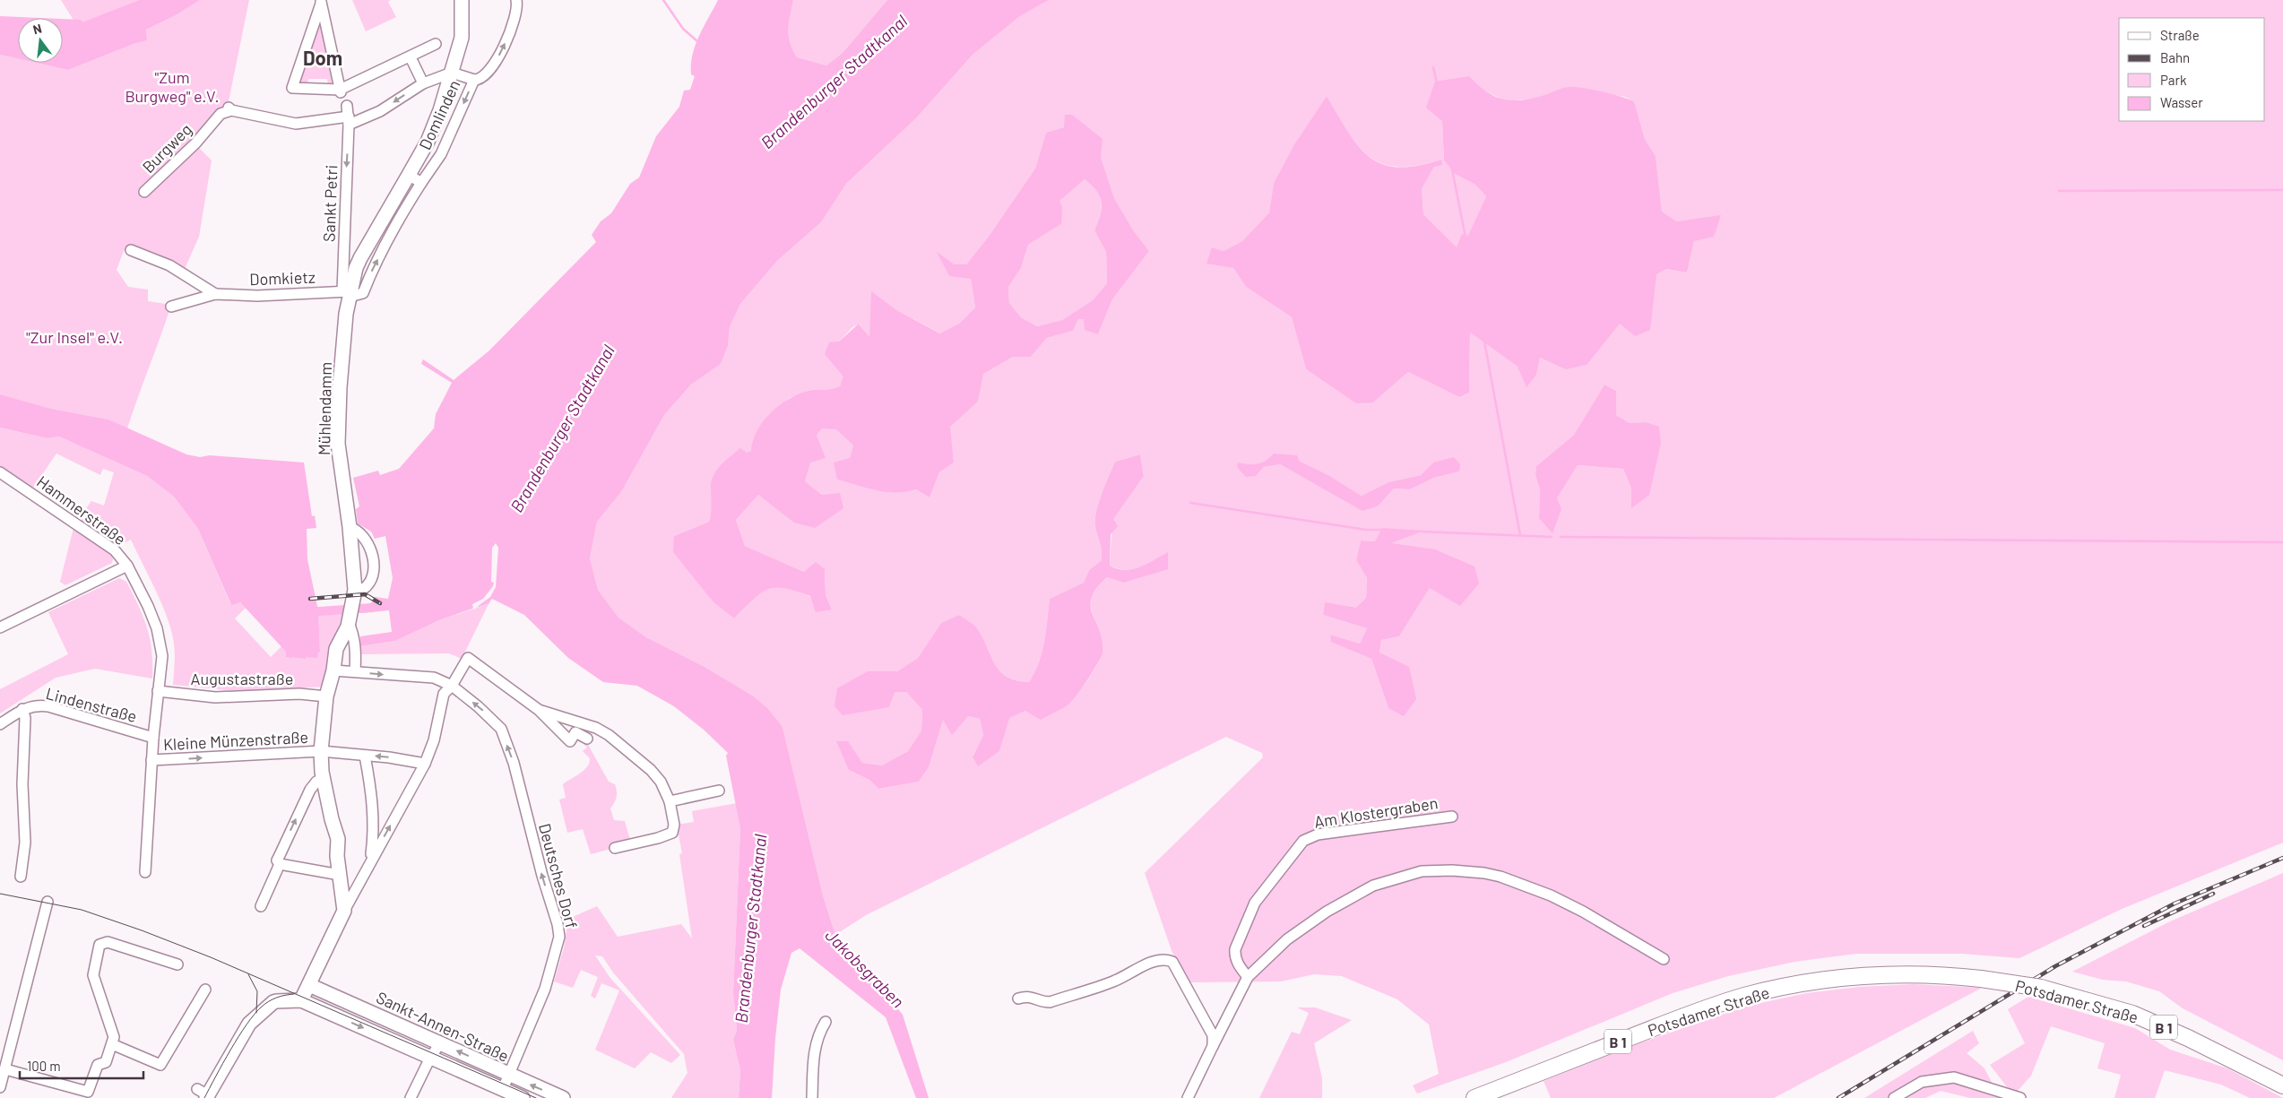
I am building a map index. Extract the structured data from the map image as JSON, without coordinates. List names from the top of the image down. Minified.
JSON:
{"streets":{"main road":["Potsdamer Straße","B 1"],"street":["Domlinden","Burgweg","Sankt Petri","Domkietz","Mühlendamm","Hammerstraße","Augustastraße","Lindenstraße","Kleine Münzenstraße","Am Klostergraben","Deutsches Dorf","Sankt-Annen-Straße"]},"crossings":[["Domlinden","Burgweg"],["Domlinden","Sankt Petri"],["Domlinden","Domkietz"],["Domlinden","Mühlendamm"],["Burgweg","Sankt Petri"],["Sankt Petri","Domkietz"],["Sankt Petri","Mühlendamm"],["Domkietz","Mühlendamm"],["Mühlendamm","Augustastraße"],["Mühlendamm","Kleine Münzenstraße"],["Mühlendamm","Deutsches Dorf"],["Hammerstraße","Augustastraße"],["Hammerstraße","Lindenstraße"],["Hammerstraße","Kleine Münzenstraße"],["Deutsches Dorf","Sankt-Annen-Straße"]],"one_way":["Sankt Petri"],"districts":["Dom"],"water":["Brandenburger Stadtkanal","Jakobsgraben"],"parks":["\"Zum Burgweg\" e.V.","\"Zur Insel\" e.V."],"legend":["Straße","Bahn","Park","Wasser"],"scale_bar":"100 m","north":"top"}
